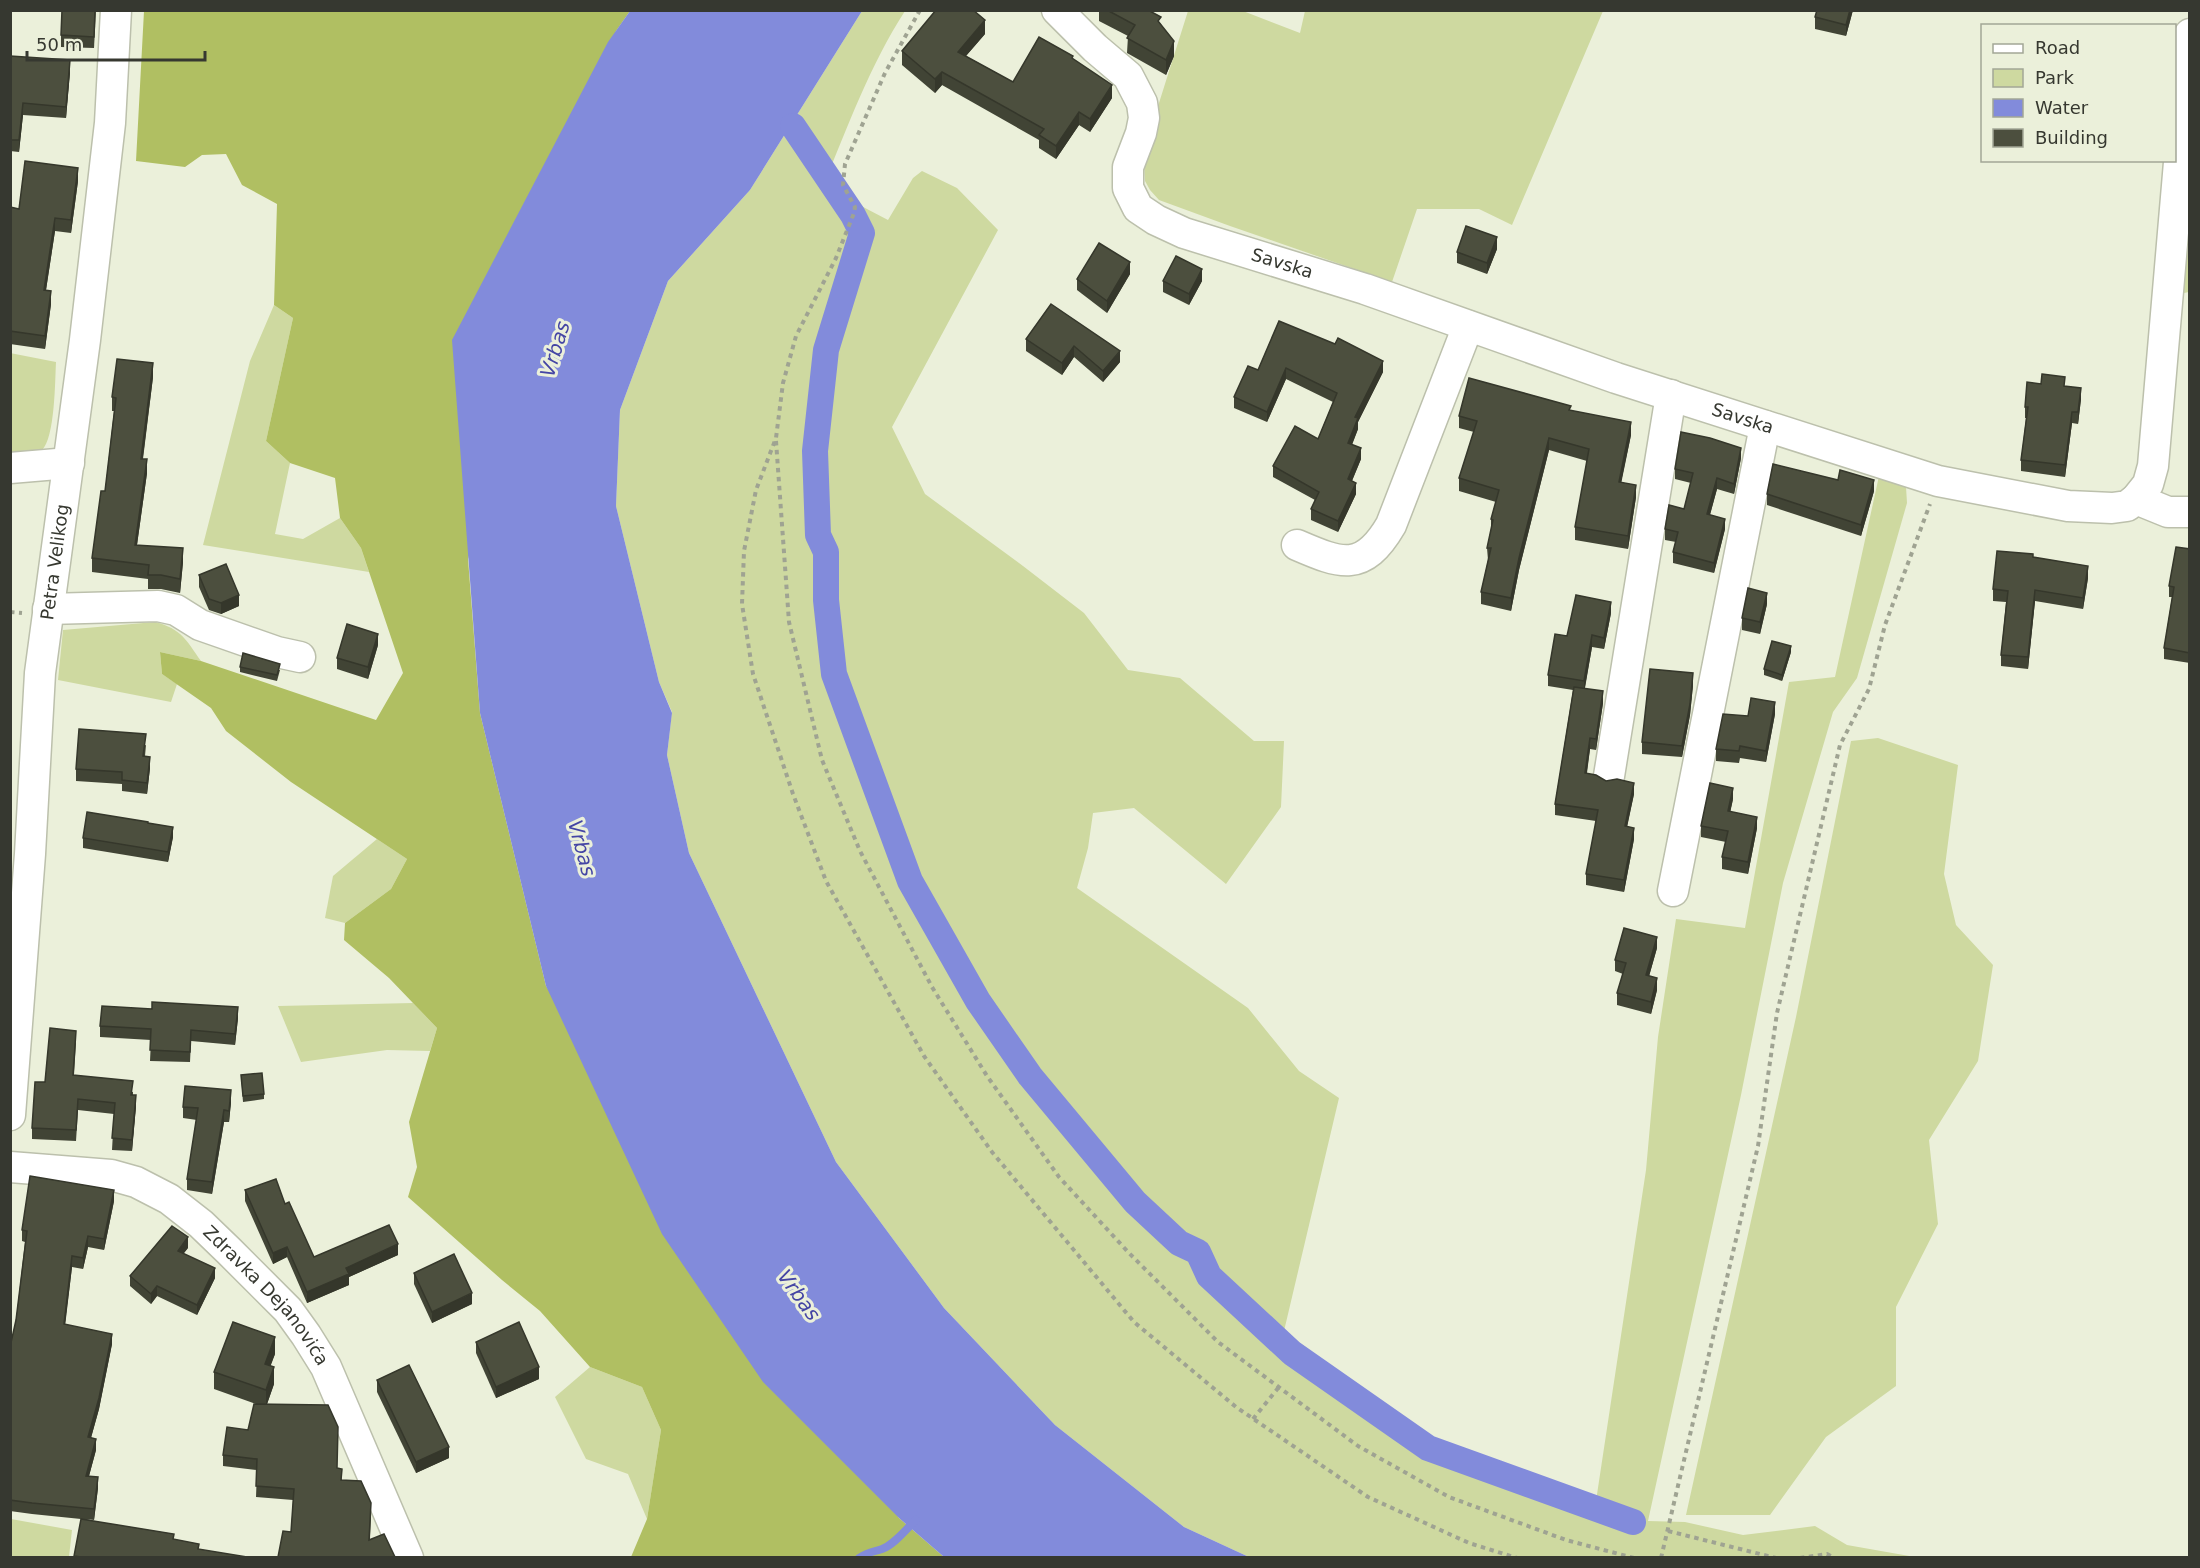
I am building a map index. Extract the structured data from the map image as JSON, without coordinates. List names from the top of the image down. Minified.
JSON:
{"streets":{"street":["Savska","Petra Velikog","Zdravka Dejanovića"]},"water":["Vrbas"],"legend":["Road","Park","Water","Building"],"scale_bar":"50 m"}
